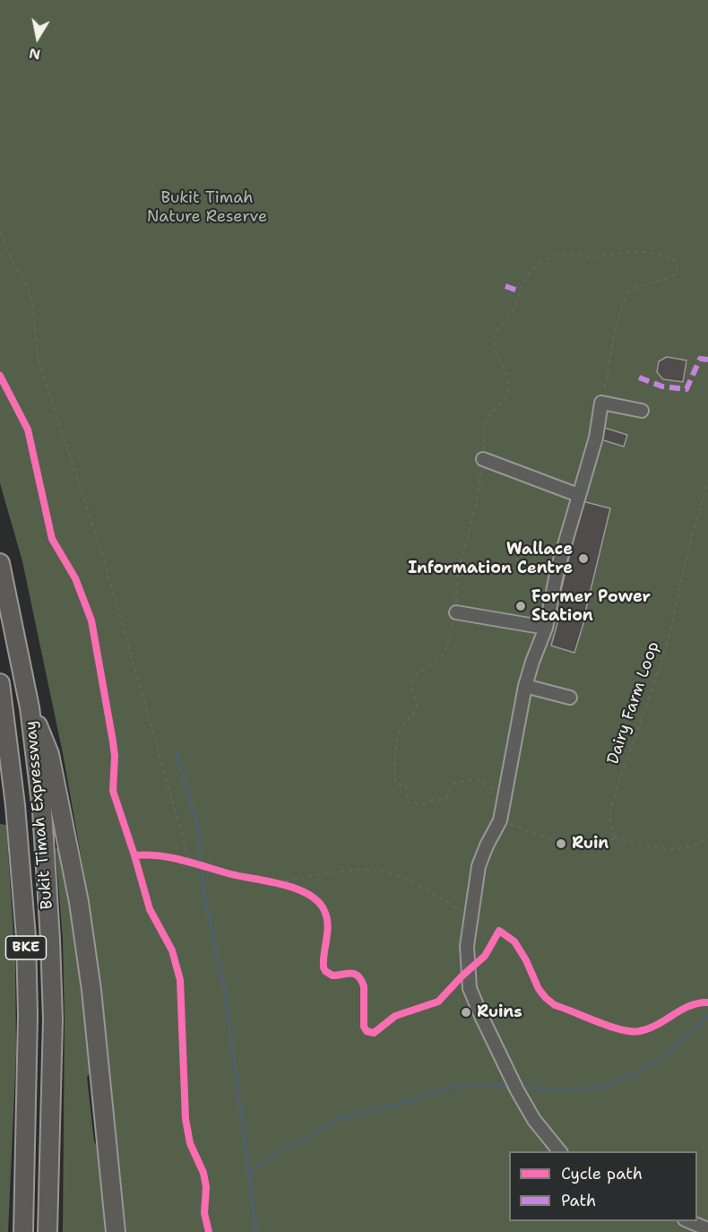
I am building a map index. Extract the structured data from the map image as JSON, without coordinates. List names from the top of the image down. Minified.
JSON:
{"streets":{"highway":["Bukit Timah Expressway","BKE"],"path":["Dairy Farm Loop"]},"parks":["Bukit Timah Nature Reserve"],"places":["Wallace Information Centre","Former Power Station","Ruin","Ruins"],"legend":["Cycle path","Path"],"north":"bottom"}
